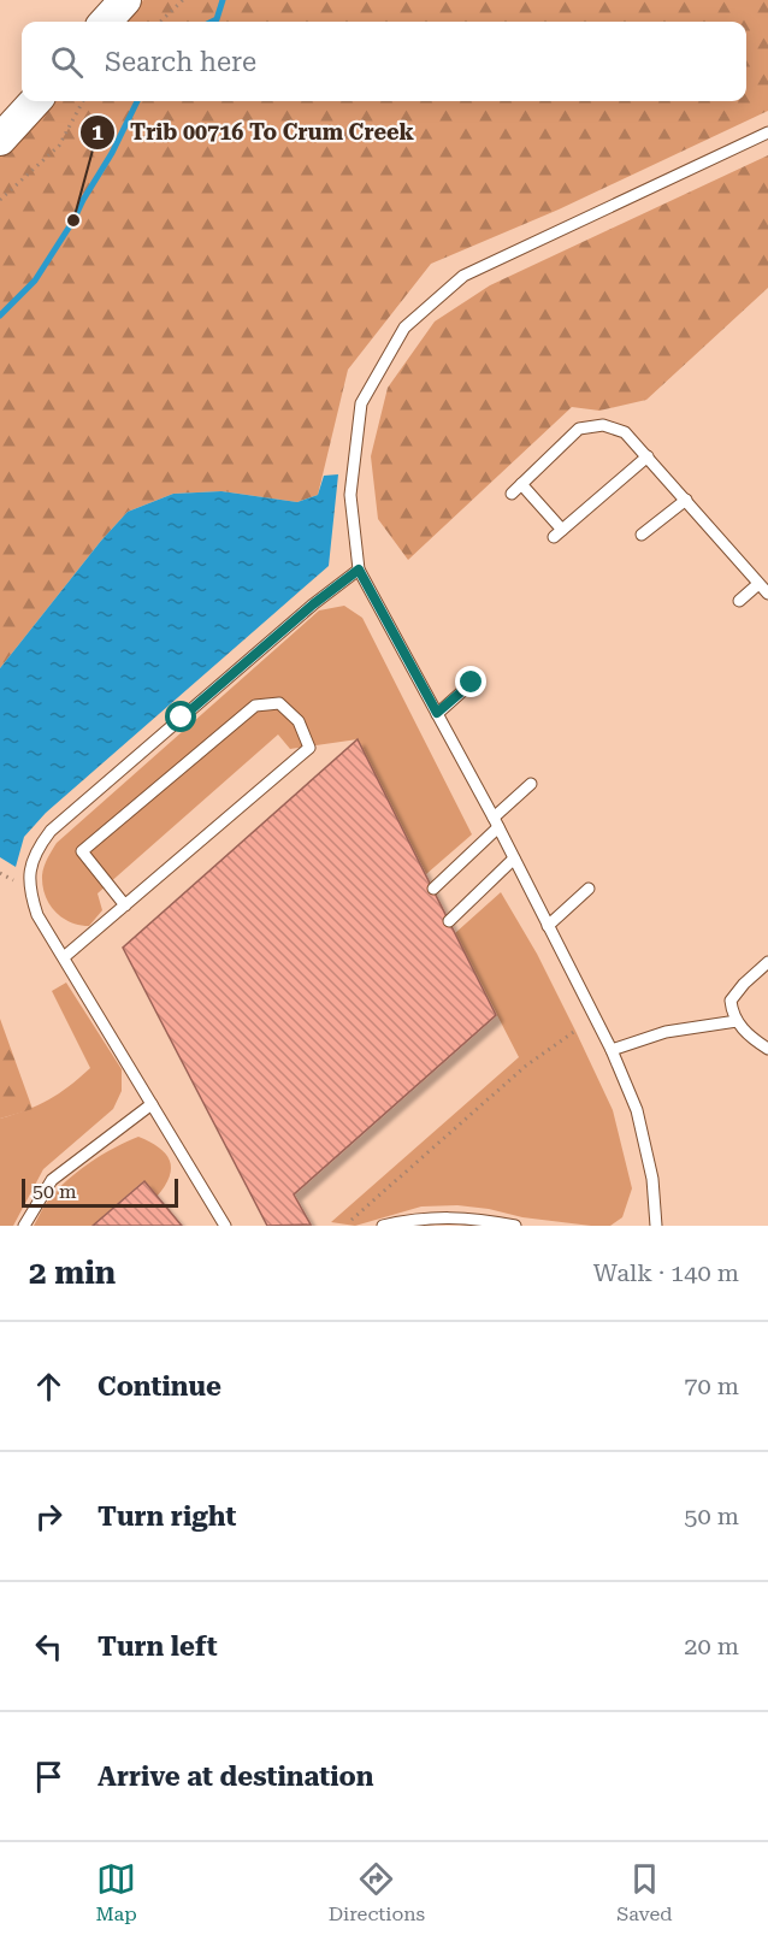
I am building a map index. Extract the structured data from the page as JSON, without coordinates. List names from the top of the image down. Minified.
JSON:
{"places":["Trib 00716 To Crum Creek"],"scale_bar":"50 m","page":{"search":"Search here","scale":"50 m","heading":["2 min","Walk · 140 m"],"list":[["Continue","70 m"],["Turn right","50 m"],["Turn left","20 m"],"Arrive at destination"],"nav":["Map","Directions","Saved"]}}
